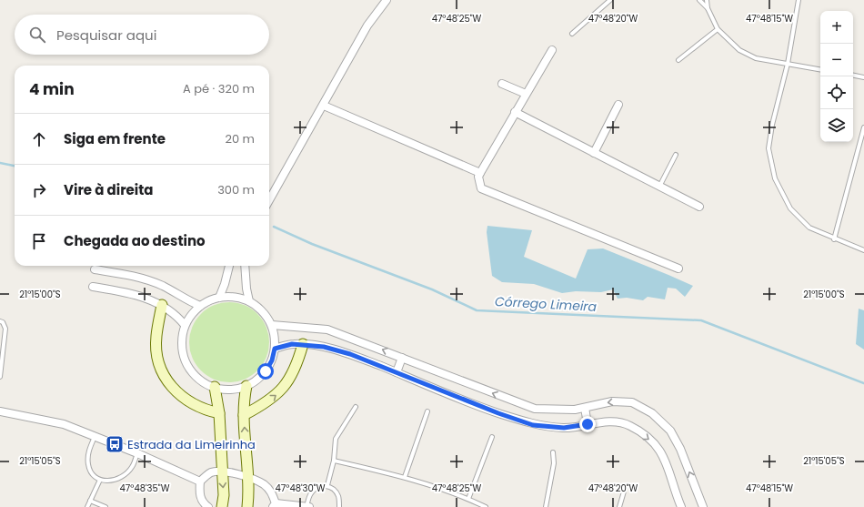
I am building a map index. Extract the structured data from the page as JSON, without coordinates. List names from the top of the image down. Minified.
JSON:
{"water":["Córrego Limeira"],"places":{"bus stop":["Estrada da Limeirinha"]},"page":{"map_buttons":["+","−"],"search":"Pesquisar aqui","heading":["4 min","A pé · 320 m"],"list":[["Siga em frente","20 m"],["Vire à direita","300 m"],"Chegada ao destino"]},"coordinates":["47°48'25\"W","47°48'20\"W","47°48'15\"W","21°15'00\"S","21°15'05\"S","47°48'35\"W","47°48'30\"W"]}
